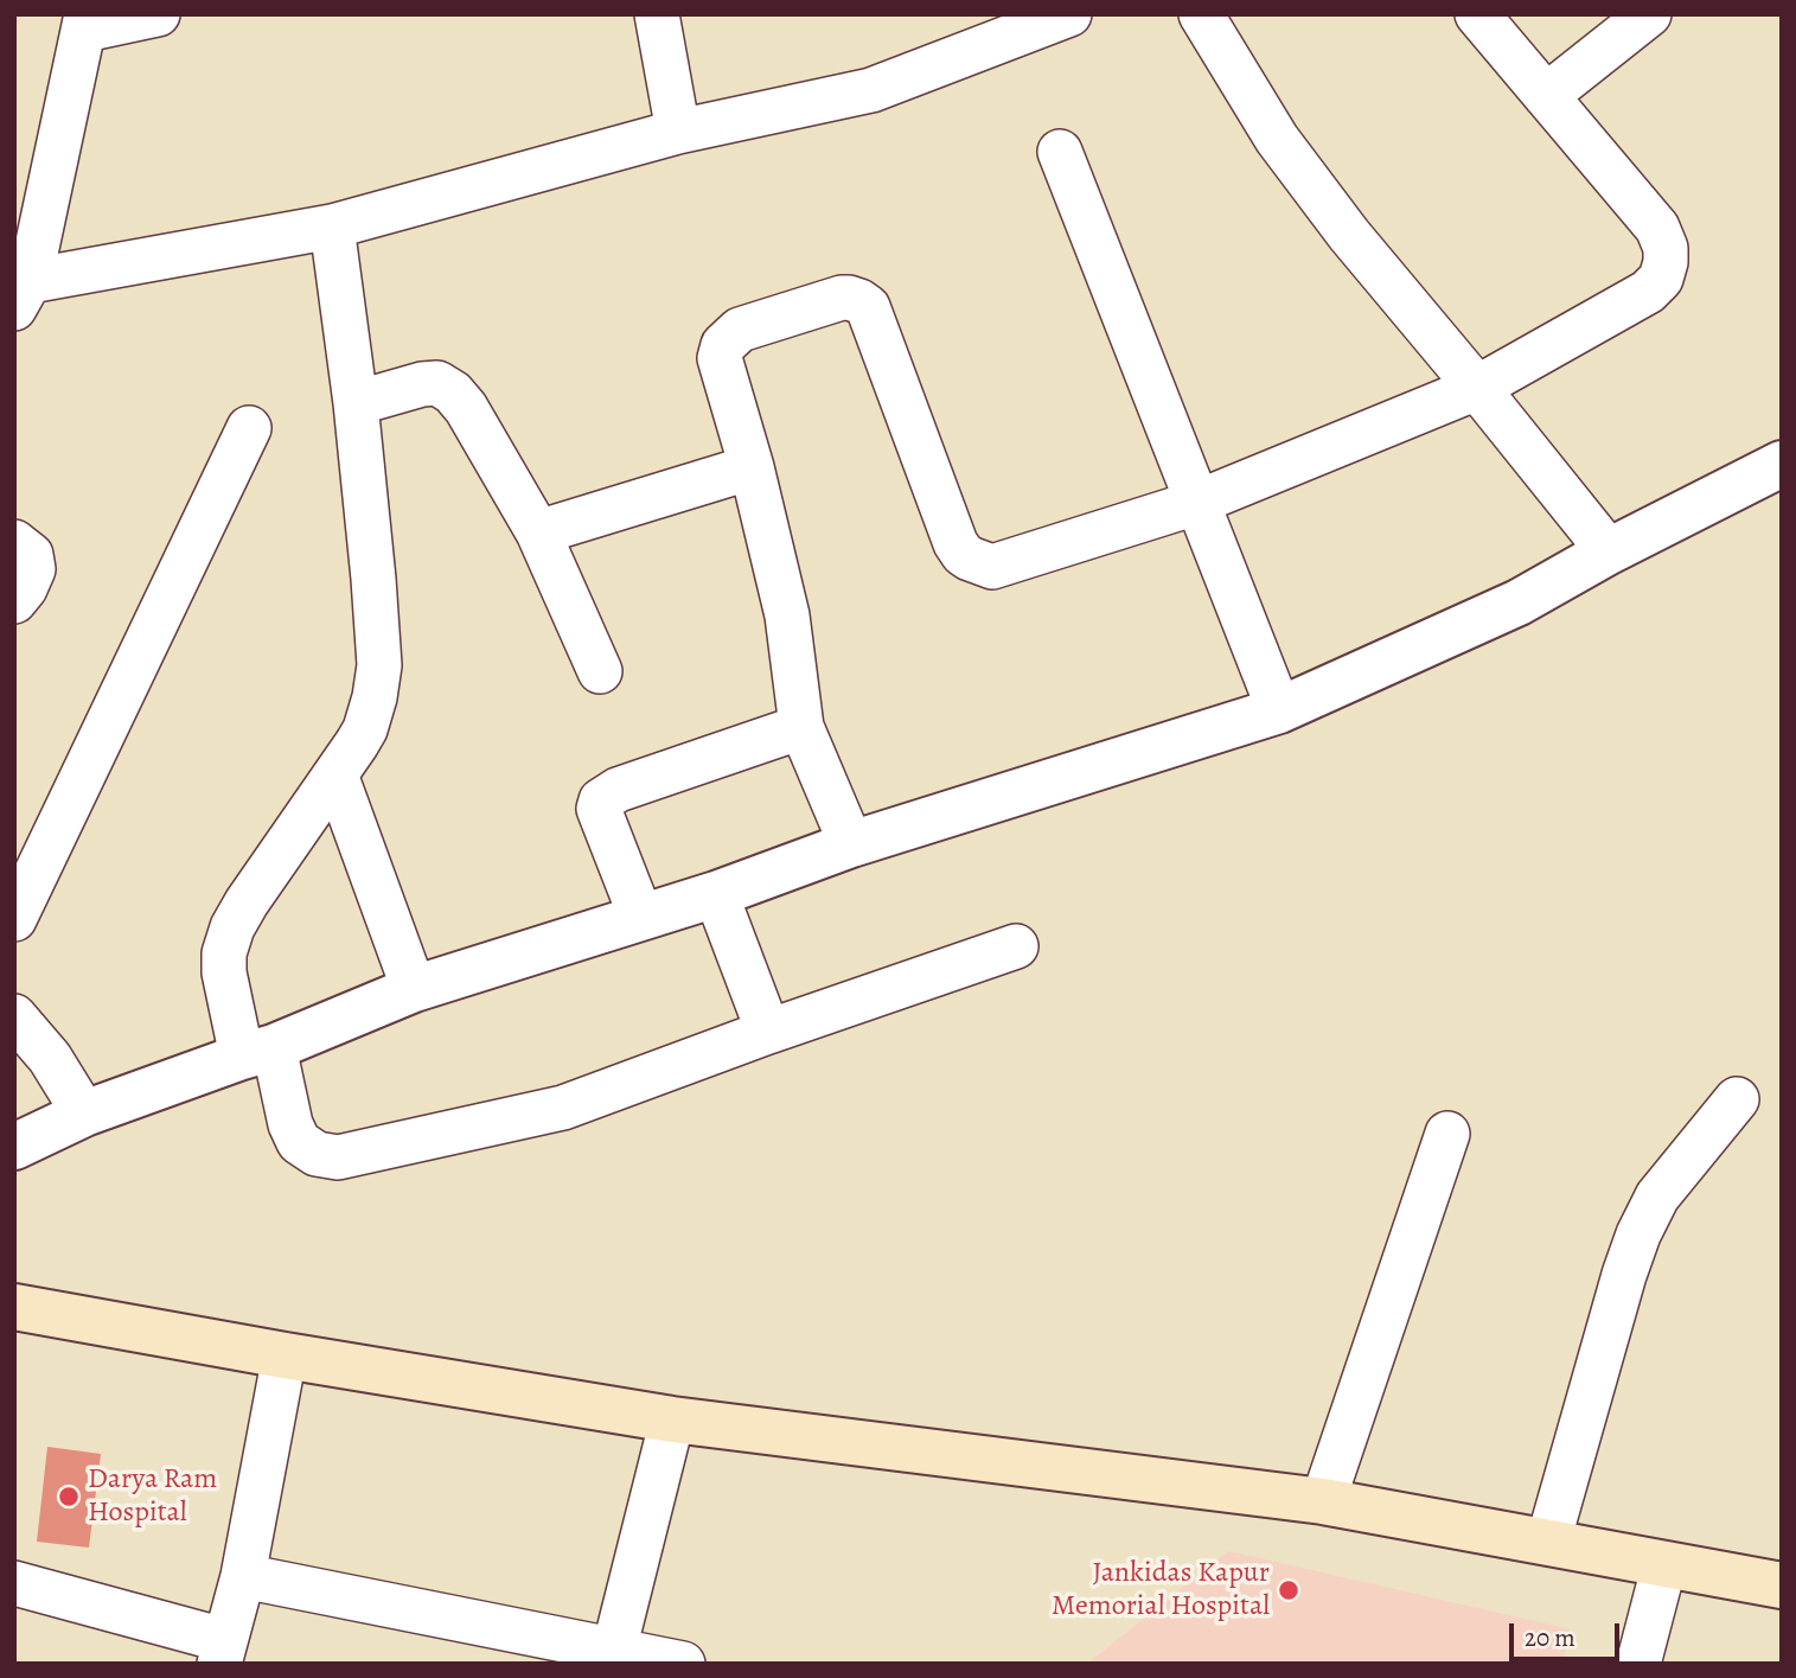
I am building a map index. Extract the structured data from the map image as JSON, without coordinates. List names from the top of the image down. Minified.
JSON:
{"places":["Darya Ram Hospital","Jankidas Kapur Memorial Hospital"],"scale_bar":"20 m"}
